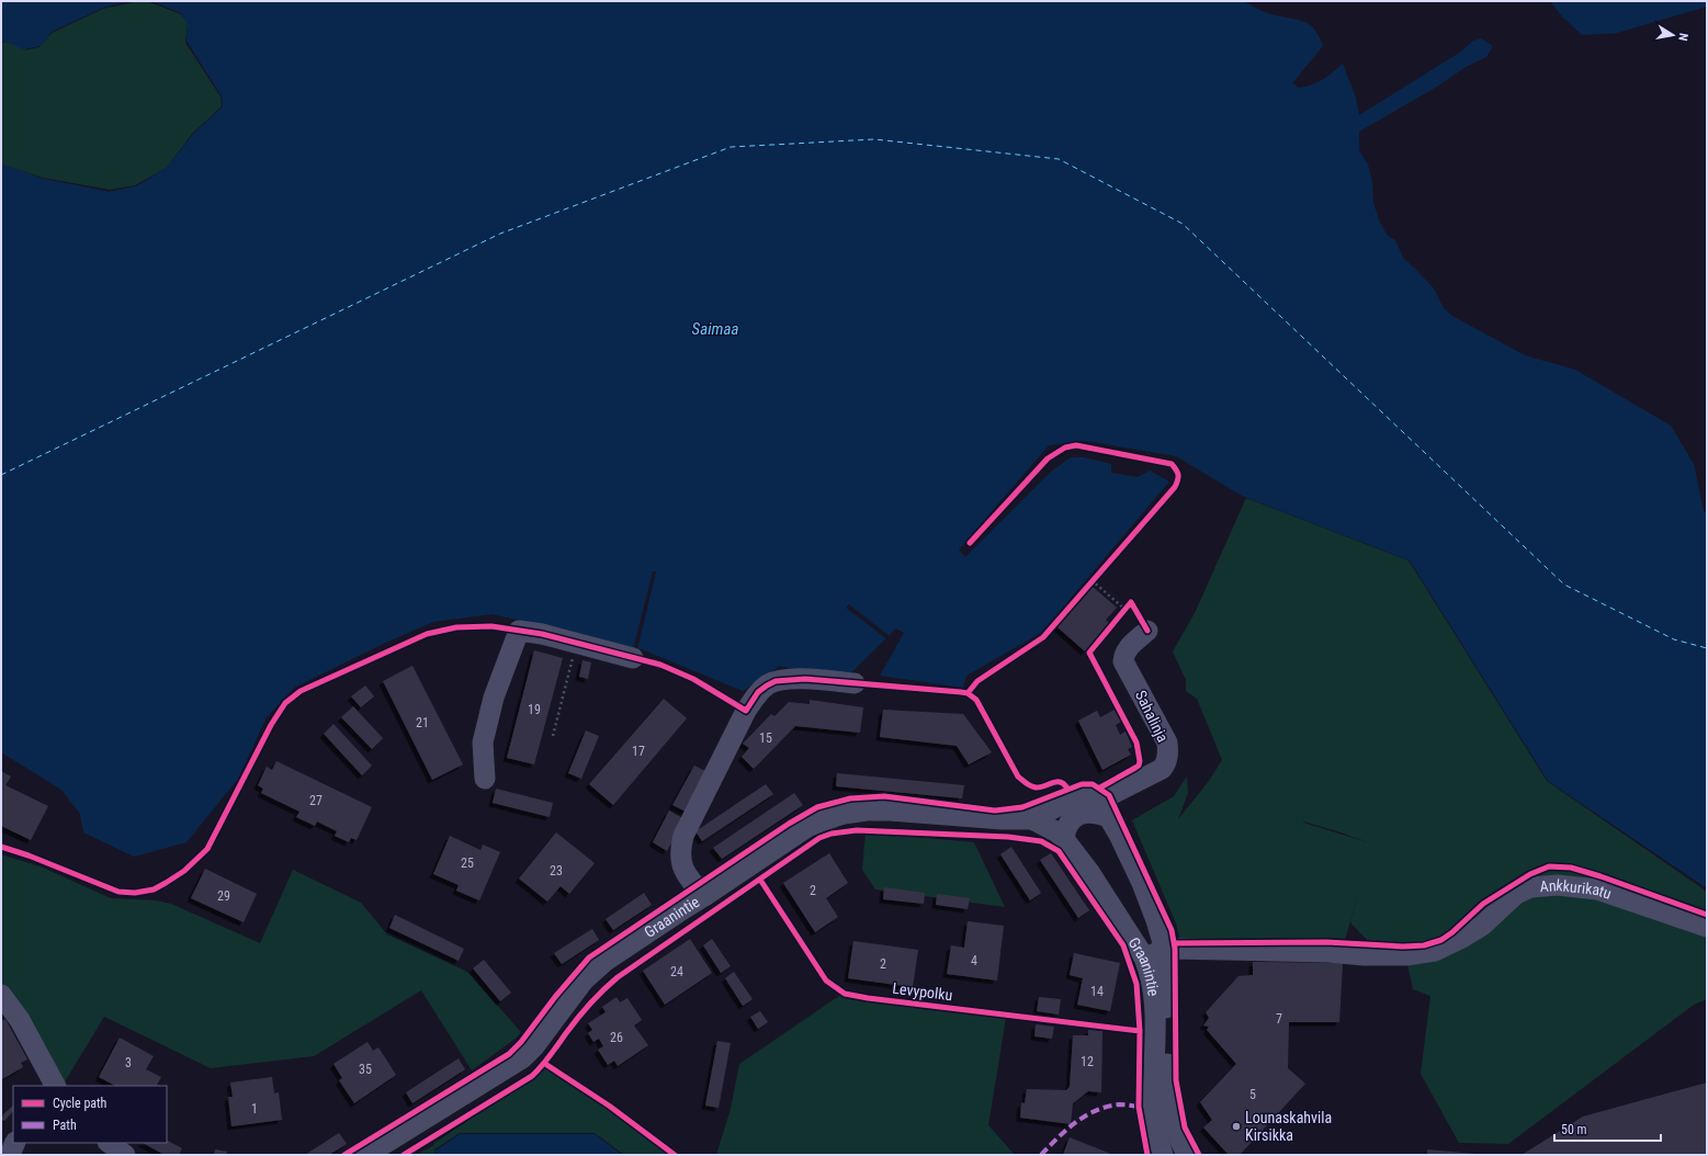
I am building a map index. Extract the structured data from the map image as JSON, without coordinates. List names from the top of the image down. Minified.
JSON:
{"streets":{"street":["Sahalinja","Ankkurikatu","Graanintie"],"cycle path":["Levypolku"]},"crossings":[["Sahalinja","Graanintie"],["Ankkurikatu","Graanintie"]],"water":["Saimaa"],"places":["Lounaskahvila Kirsikka"],"house_numbers":["19","21","15","17","27","25","23","2","29","4","2","24","14","7","26","12","3","35","5","1"],"legend":["Cycle path","Path"],"scale_bar":"50 m","north":"right"}
